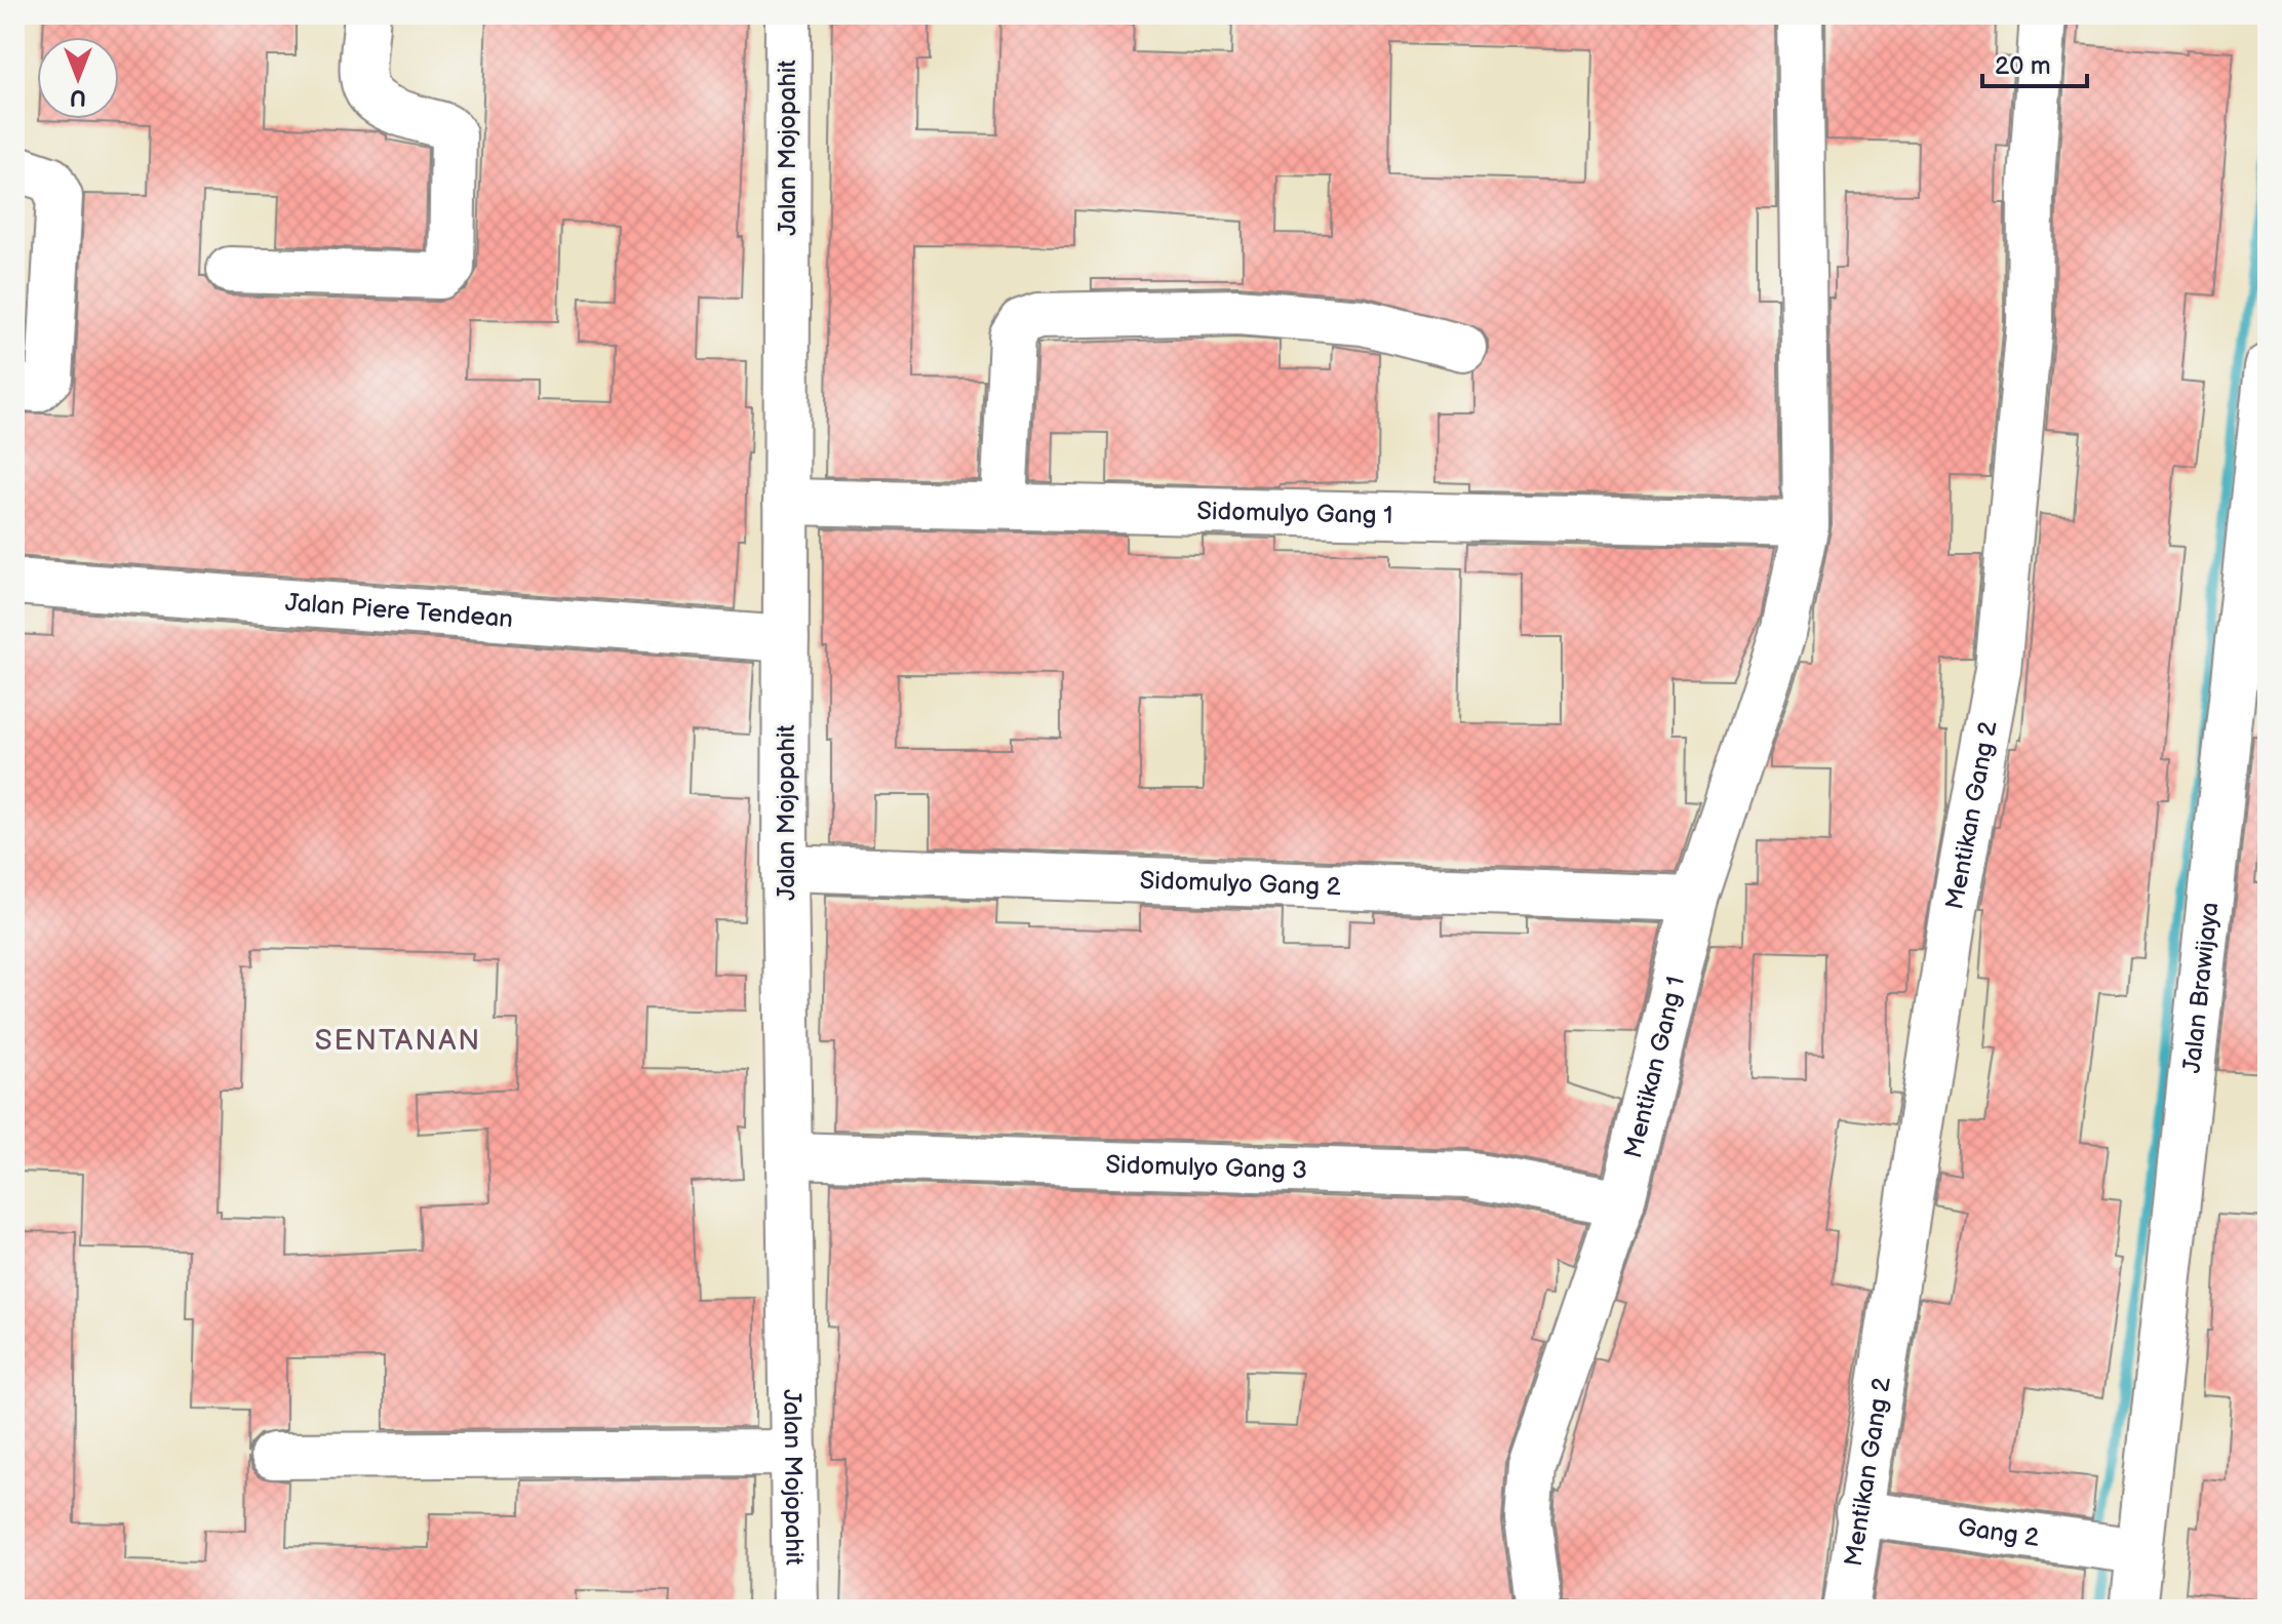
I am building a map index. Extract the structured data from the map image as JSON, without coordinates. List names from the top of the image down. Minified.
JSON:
{"streets":{"street":["Jalan Mojopahit","Sidomulyo Gang 1","Jalan Piere Tendean","Mentikan Gang 2","Sidomulyo Gang 2","Jalan Brawijaya","Mentikan Gang 1","Sidomulyo Gang 3","Gang 2"]},"crossings":[["Jalan Mojopahit","Sidomulyo Gang 1"],["Jalan Mojopahit","Jalan Piere Tendean"],["Jalan Mojopahit","Sidomulyo Gang 2"],["Jalan Mojopahit","Sidomulyo Gang 3"],["Sidomulyo Gang 1","Mentikan Gang 1"],["Mentikan Gang 2","Gang 2"],["Sidomulyo Gang 2","Mentikan Gang 1"],["Jalan Brawijaya","Gang 2"],["Mentikan Gang 1","Sidomulyo Gang 3"]],"districts":["SENTANAN"],"scale_bar":"20 m","north":"bottom"}
